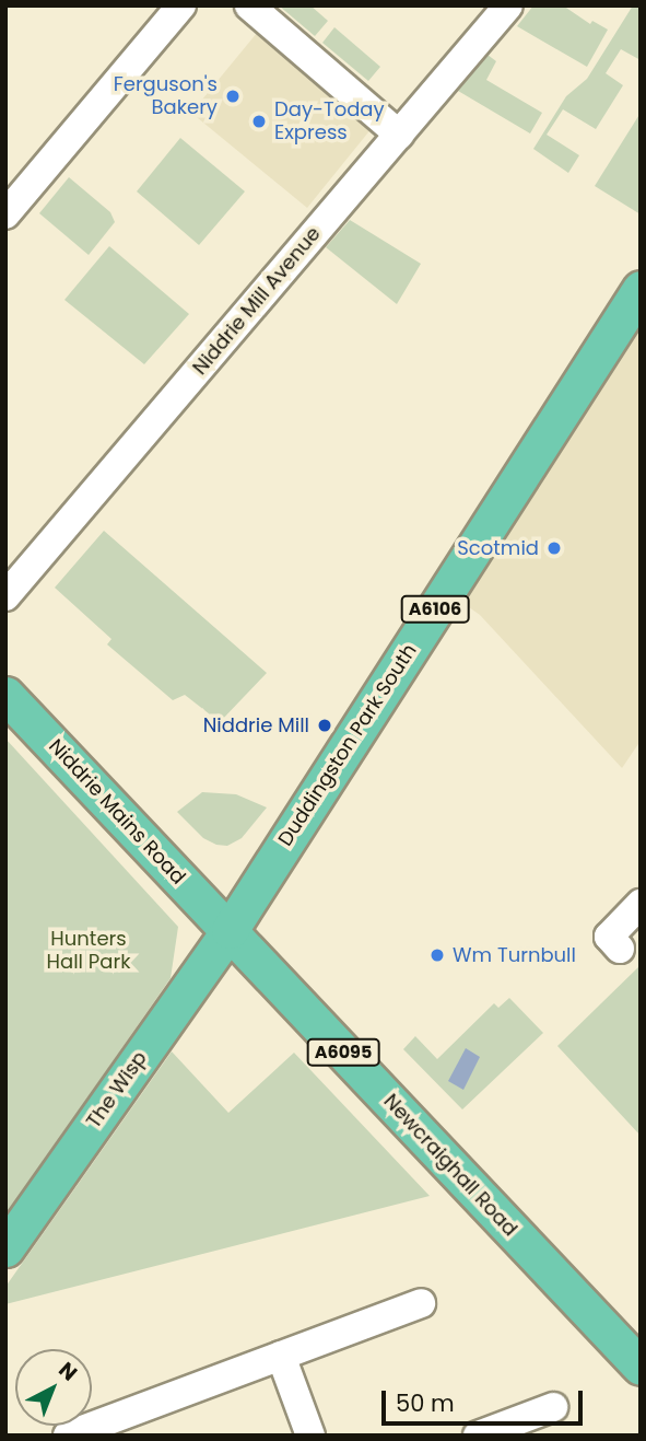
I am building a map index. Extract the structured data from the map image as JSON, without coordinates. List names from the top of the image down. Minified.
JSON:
{"streets":{"main road":["A6106","Duddingston Park South","Niddrie Mains Road","A6095","The Wisp","Newcraighall Road"],"street":["Niddrie Mill Avenue"]},"crossings":[["Duddingston Park South","Niddrie Mains Road"],["Duddingston Park South","The Wisp"],["Duddingston Park South","Newcraighall Road"],["Niddrie Mains Road","The Wisp"],["Niddrie Mains Road","Newcraighall Road"],["The Wisp","Newcraighall Road"]],"parks":["Hunters Hall Park"],"places":["Ferguson's Bakery","Day-Today Express","Scotmid","Niddrie Mill","Wm Turnbull"],"scale_bar":"50 m","north":"top right"}
